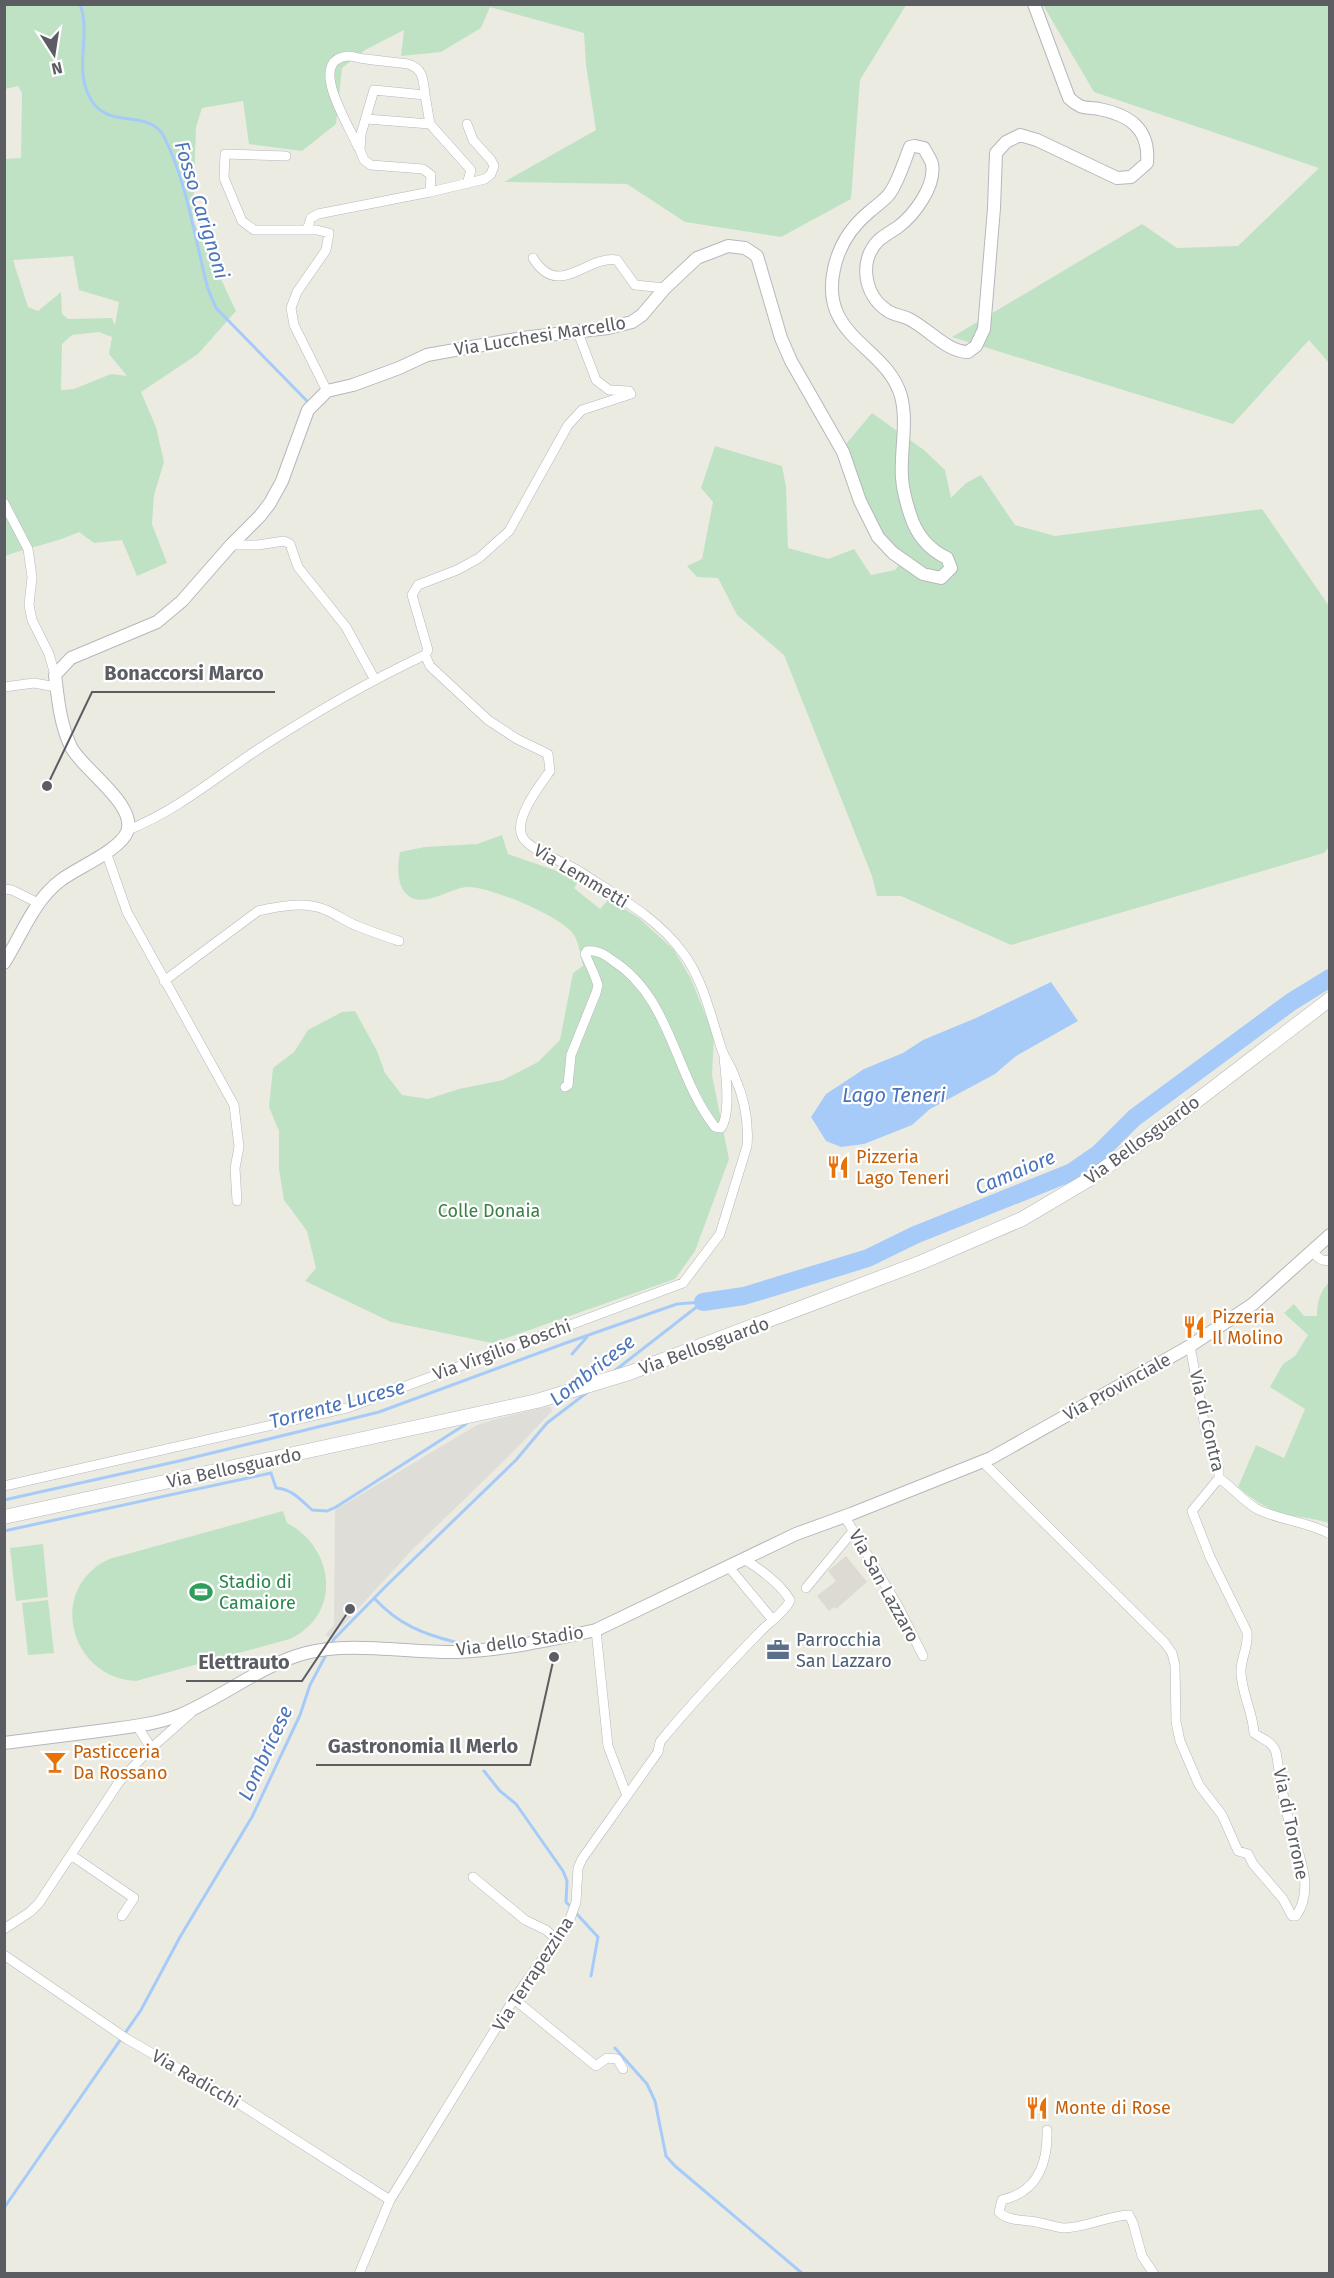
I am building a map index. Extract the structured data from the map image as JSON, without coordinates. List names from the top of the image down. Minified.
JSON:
{"streets":{"main road":["Via Bellosguardo"],"street":["Via Lucchesi Marcello","Via Lemmetti","Via Virgilio Boschi","Via Provinciale","Via di Contra","Via San Lazzaro","Via dello Stadio","Via di Torrone","Via Terrapezzina","Via Radicchi"]},"crossings":[["Via Lemmetti","Via Virgilio Boschi"],["Via Provinciale","Via di Contra"],["Via Provinciale","Via dello Stadio"],["Via Provinciale","Via di Torrone"],["Via di Contra","Via di Torrone"],["Via San Lazzaro","Via dello Stadio"],["Via dello Stadio","Via di Torrone"],["Via dello Stadio","Via Terrapezzina"],["Via Terrapezzina","Via Radicchi"]],"water":["Fosso Carignoni","Lago Teneri","Camaiore","Lombricese","Torrente Lucese"],"parks":["Colle Donaia"],"places":{"other":["Bonaccorsi Marco","Elettrauto","Gastronomia Il Merlo"],"restaurant":["Pizzeria Lago Teneri","Pizzeria Il Molino","Monte di Rose"],"sports":["Stadio di Camaiore"],"office":["Parrocchia San Lazzaro"],"bar":["Pasticceria Da Rossano"]},"north":"bottom"}
